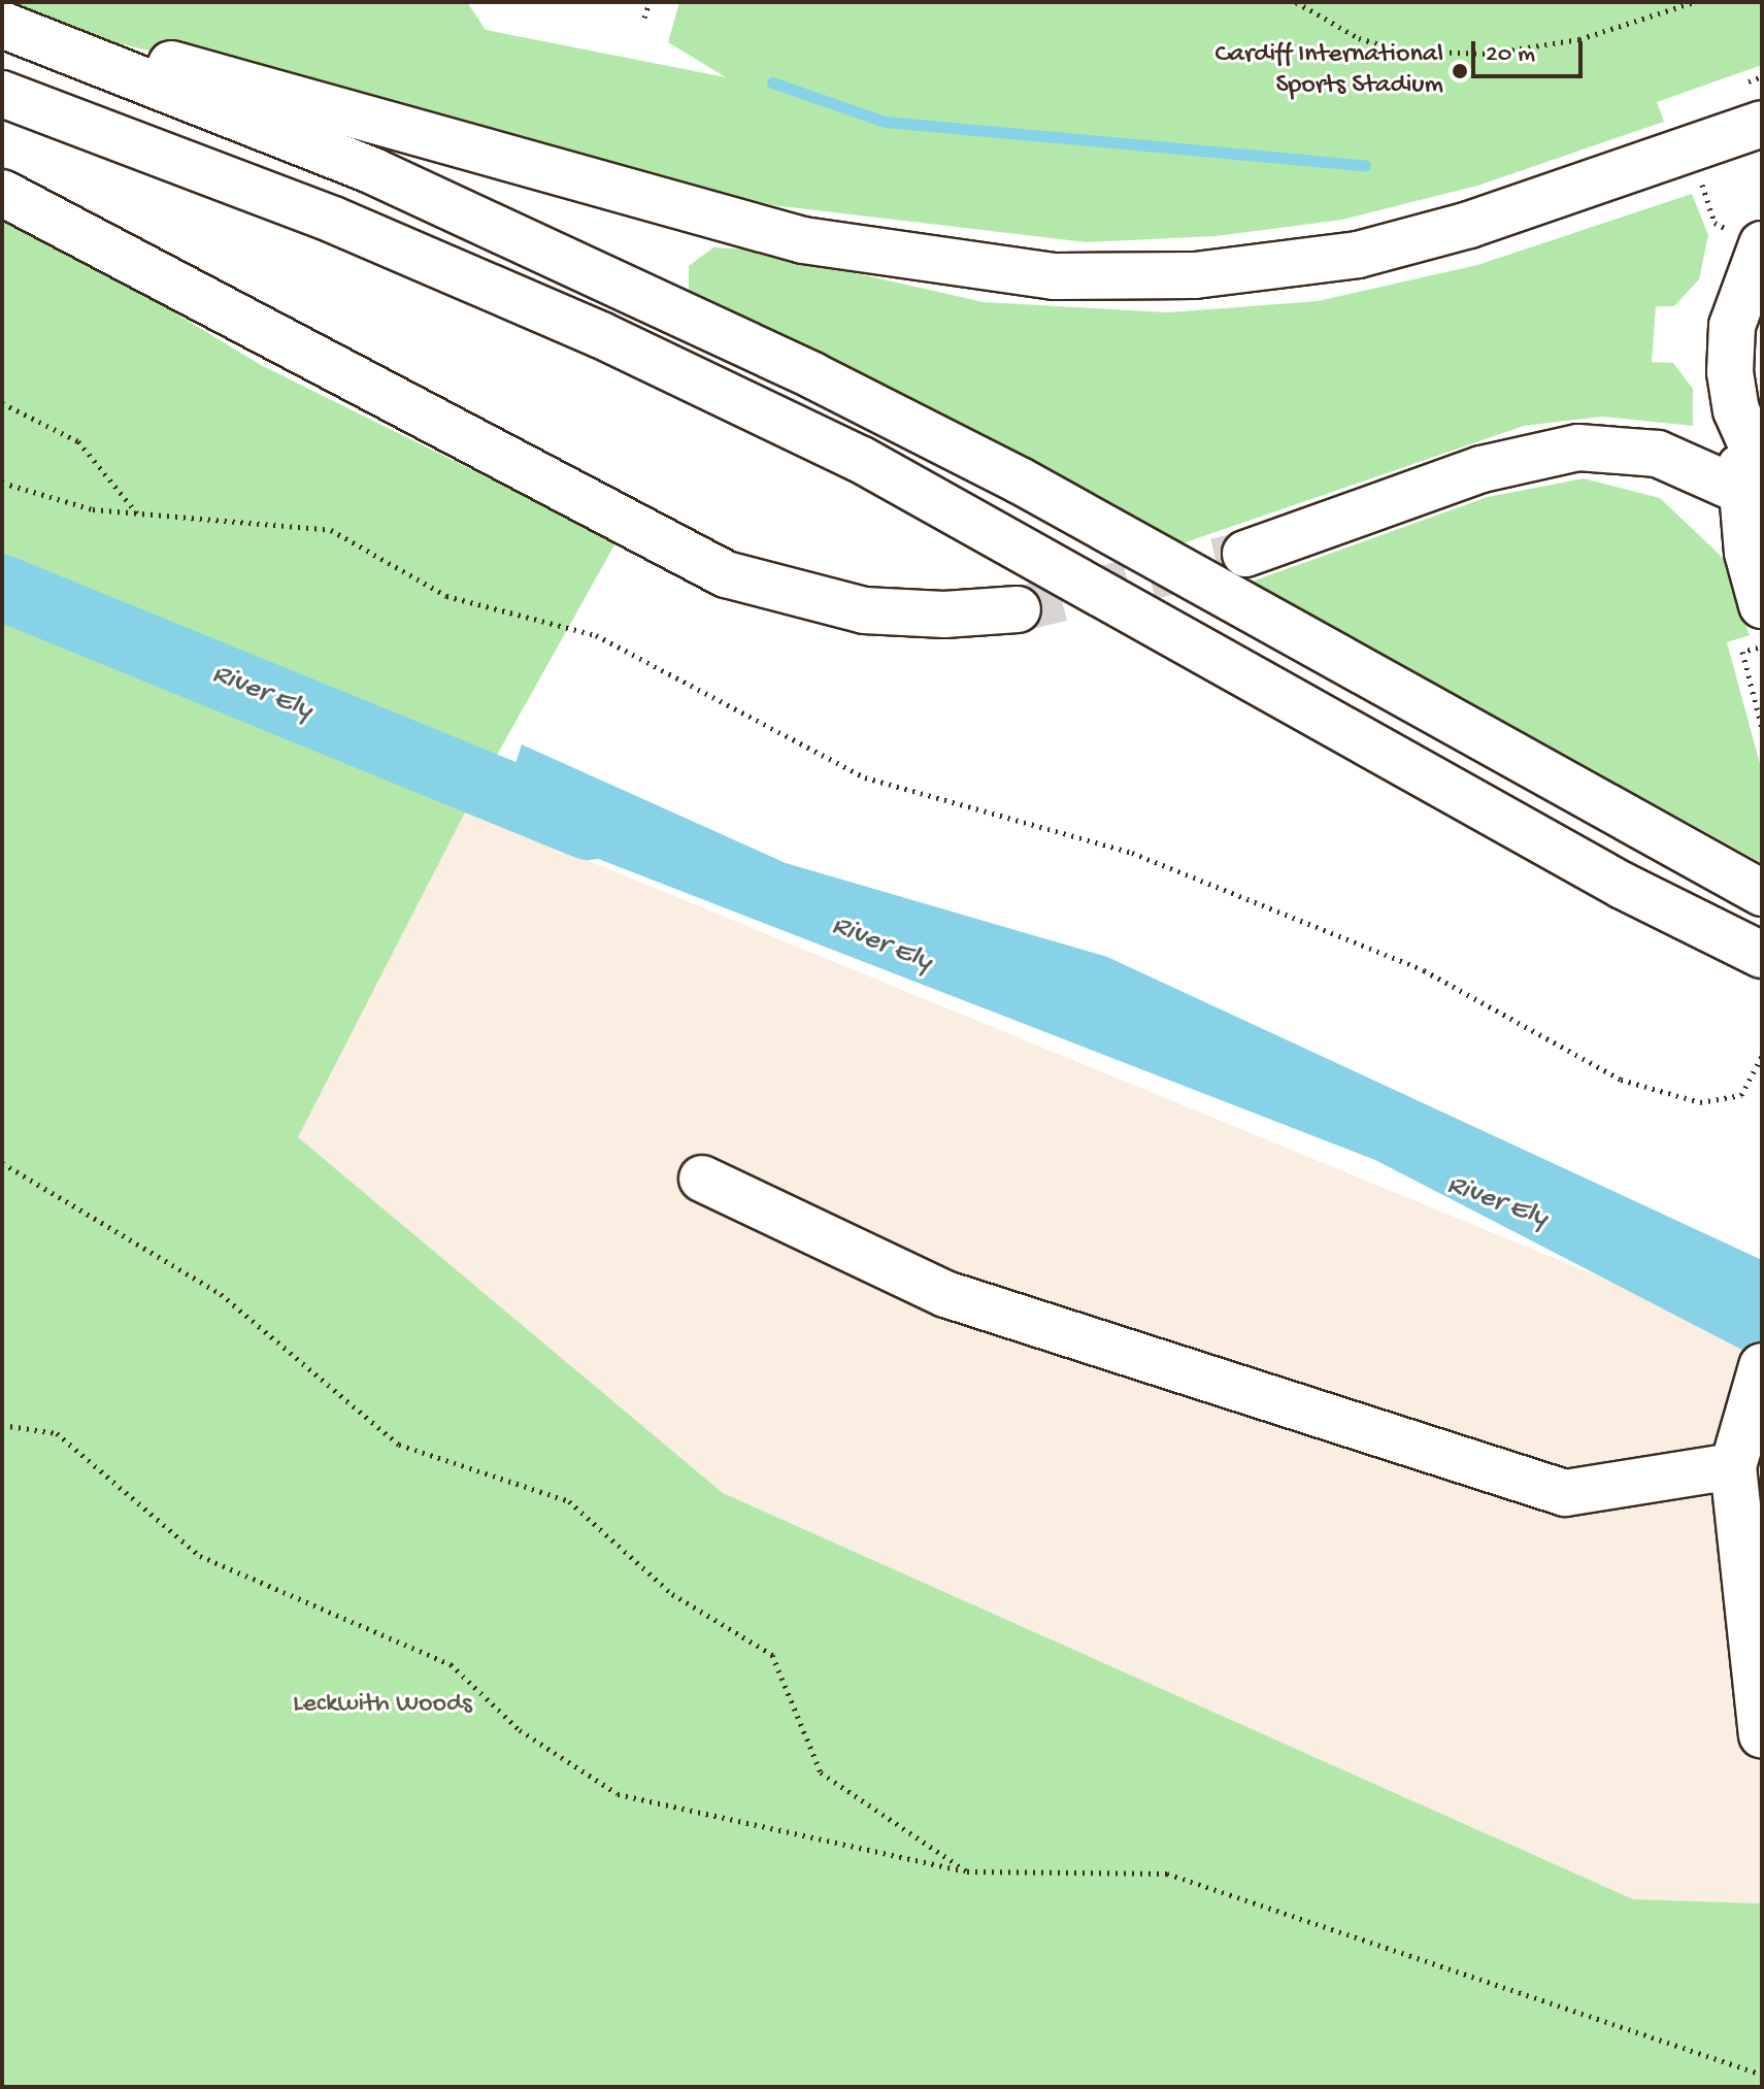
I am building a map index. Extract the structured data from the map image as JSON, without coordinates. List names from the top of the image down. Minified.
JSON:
{"water":["River Ely"],"parks":["Leckwith Woods"],"places":["Cardiff International Sports Stadium"],"scale_bar":"20 m"}
